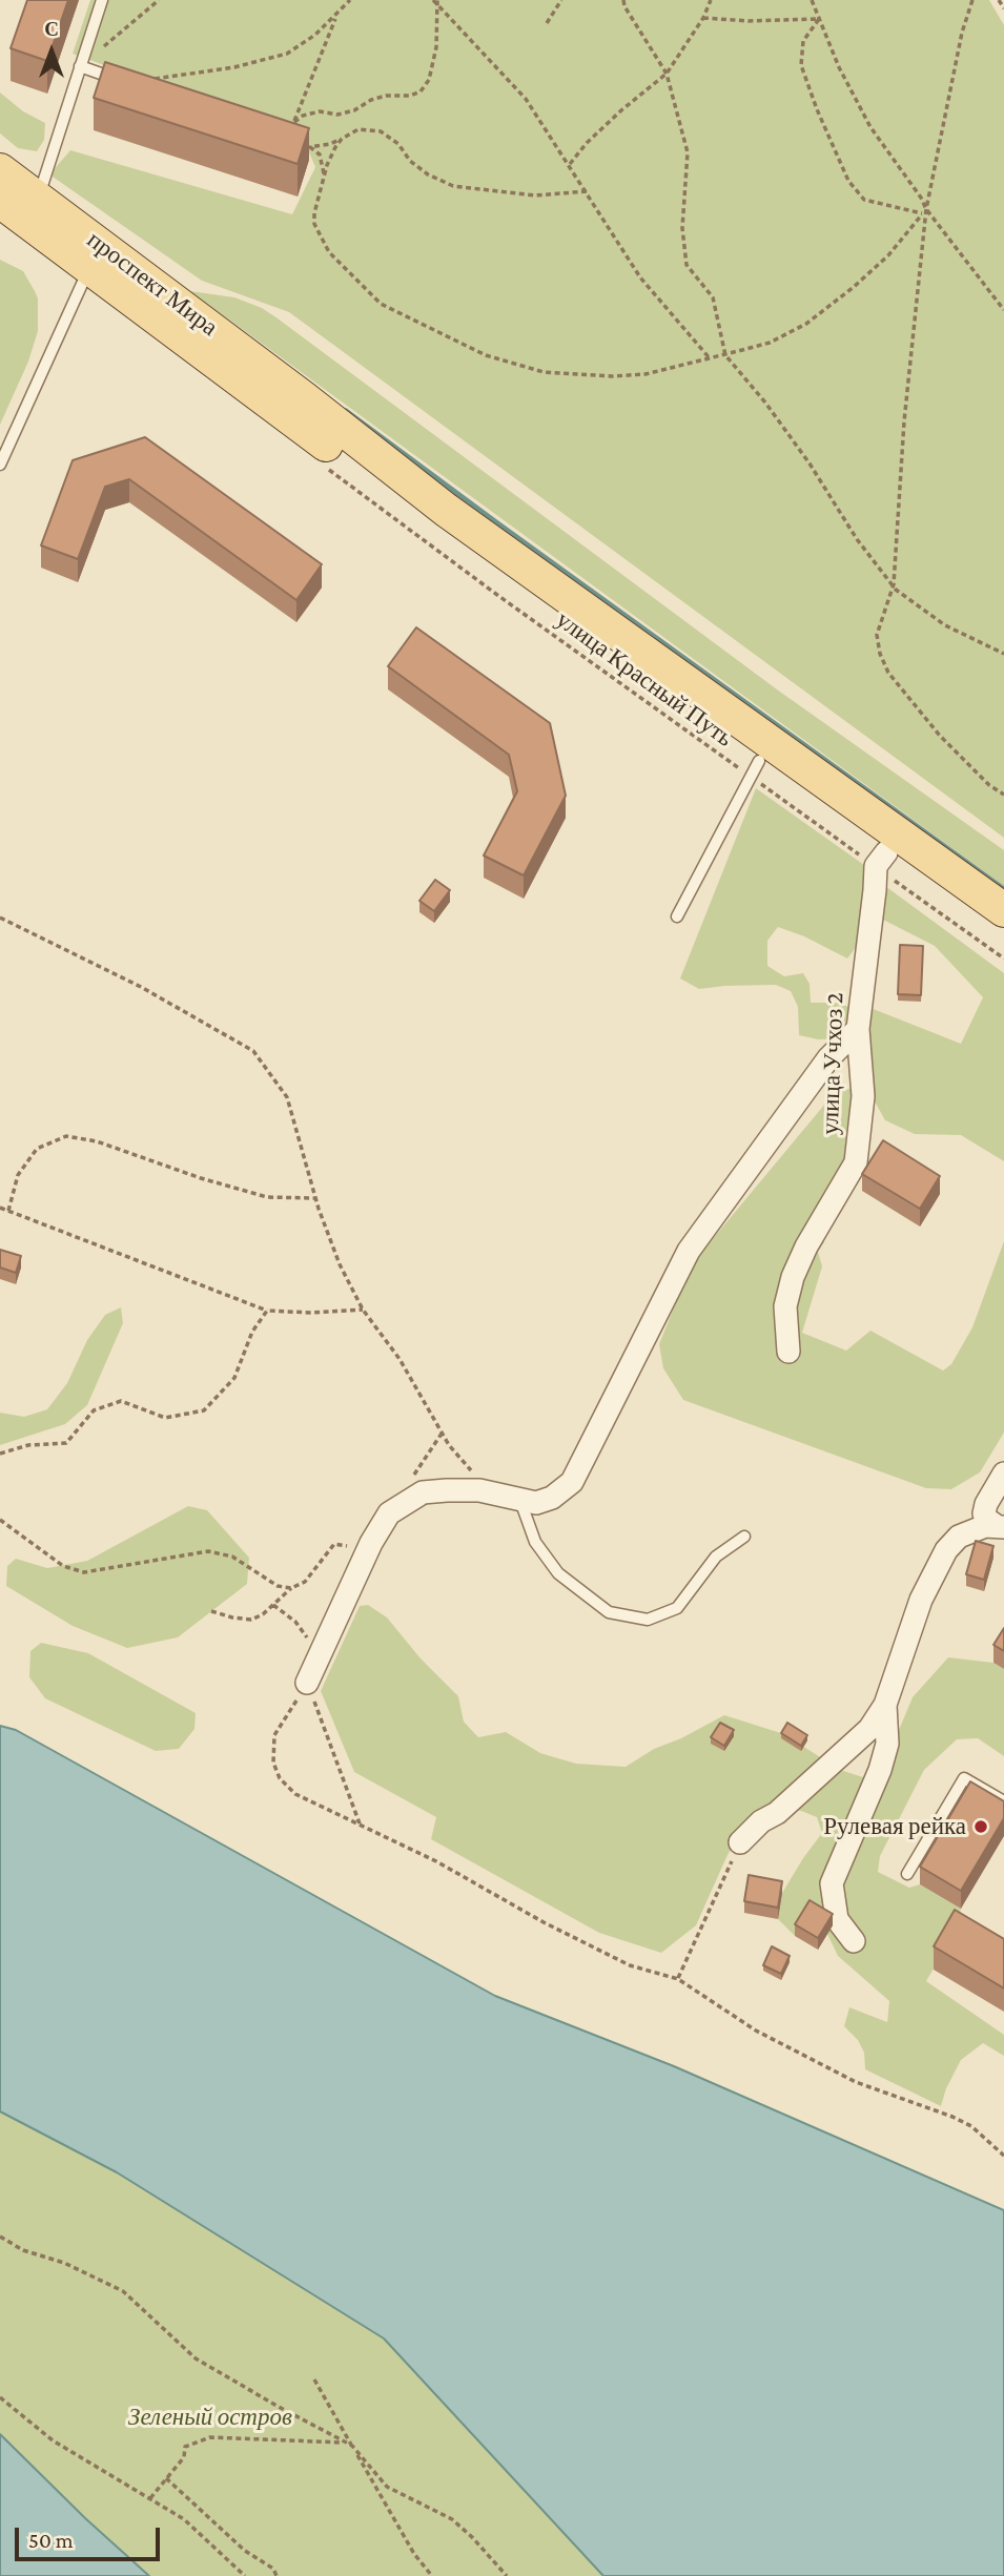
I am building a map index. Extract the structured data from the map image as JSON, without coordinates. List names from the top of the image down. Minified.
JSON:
{"streets":{"main road":["проспект Мира","улица Красный Путь"],"street":["улица Учхоз 2"]},"crossings":[["проспект Мира","улица Красный Путь"],["улица Красный Путь","улица Учхоз 2"]],"parks":["Зеленый остров"],"places":["Рулевая рейка"],"scale_bar":"50 m","north":"top"}
